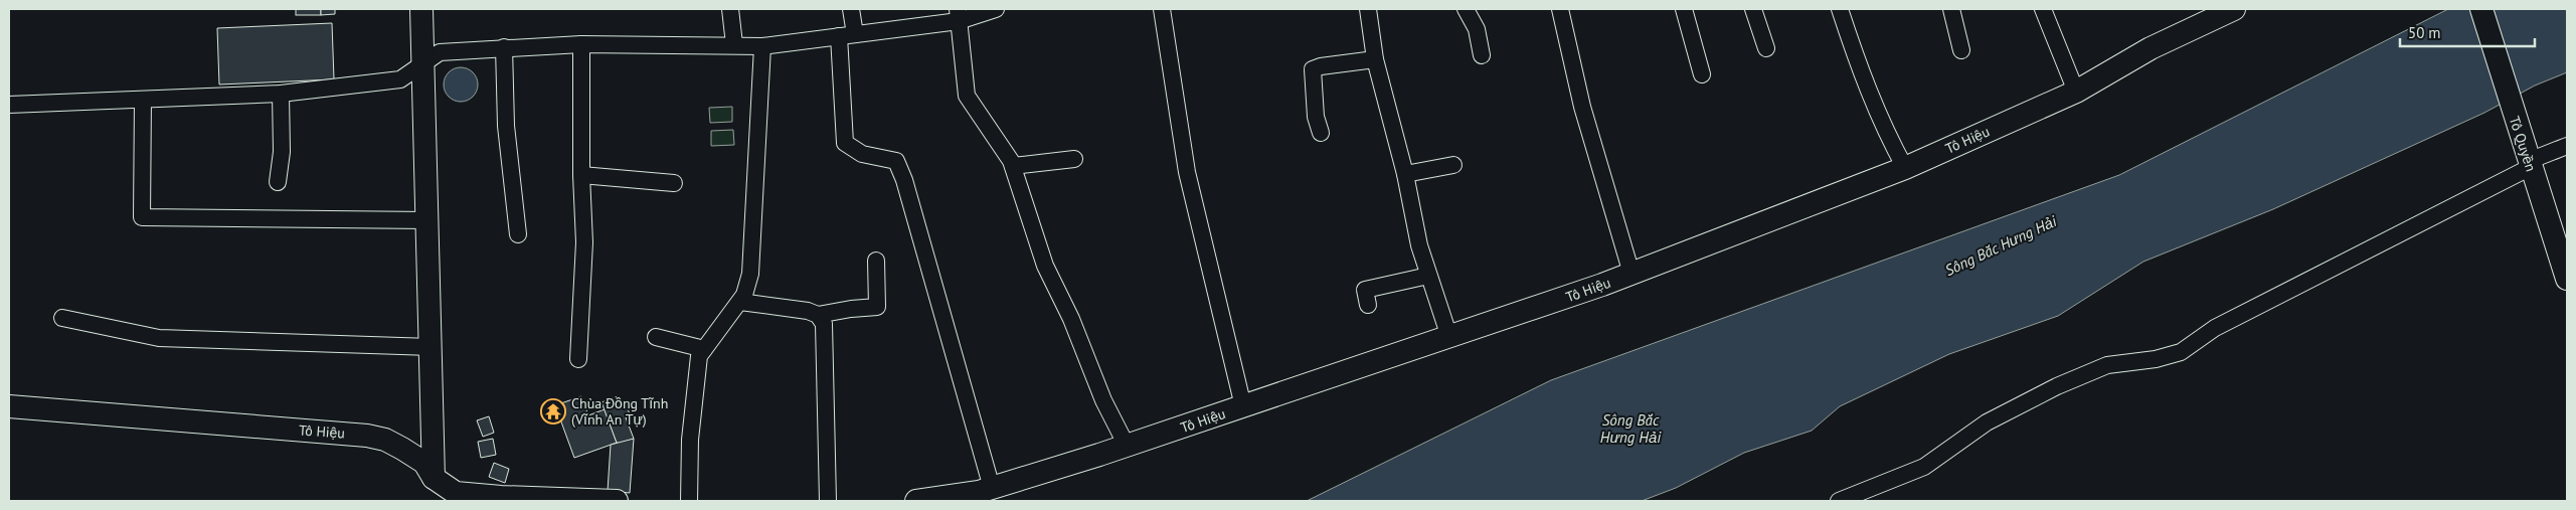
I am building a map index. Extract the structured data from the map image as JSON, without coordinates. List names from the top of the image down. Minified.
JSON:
{"streets":{"main road":["Tô Hiệu","Tô Quyền"]},"water":["Sông Bắc Hưng Hải"],"places":{"temple":["Chùa Đồng Tĩnh (Vĩnh An Tự)"]},"scale_bar":"50 m"}
